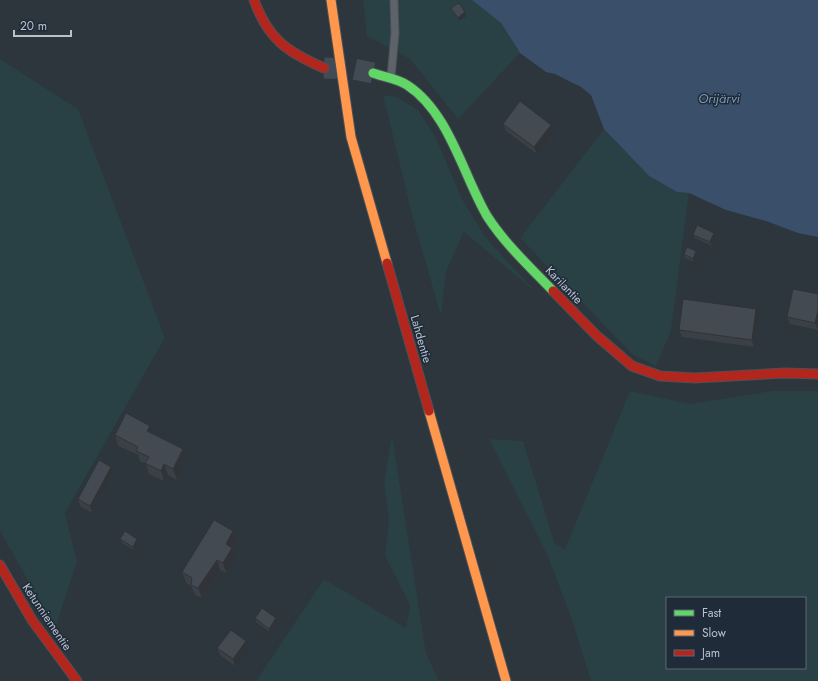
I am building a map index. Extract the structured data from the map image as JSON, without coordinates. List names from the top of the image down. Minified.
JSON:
{"streets":{"main road":["Karilantie","Lahdentie","Ketunniementie"]},"water":["Orijärvi"],"legend":["Fast","Slow","Jam"],"scale_bar":"20 m"}
